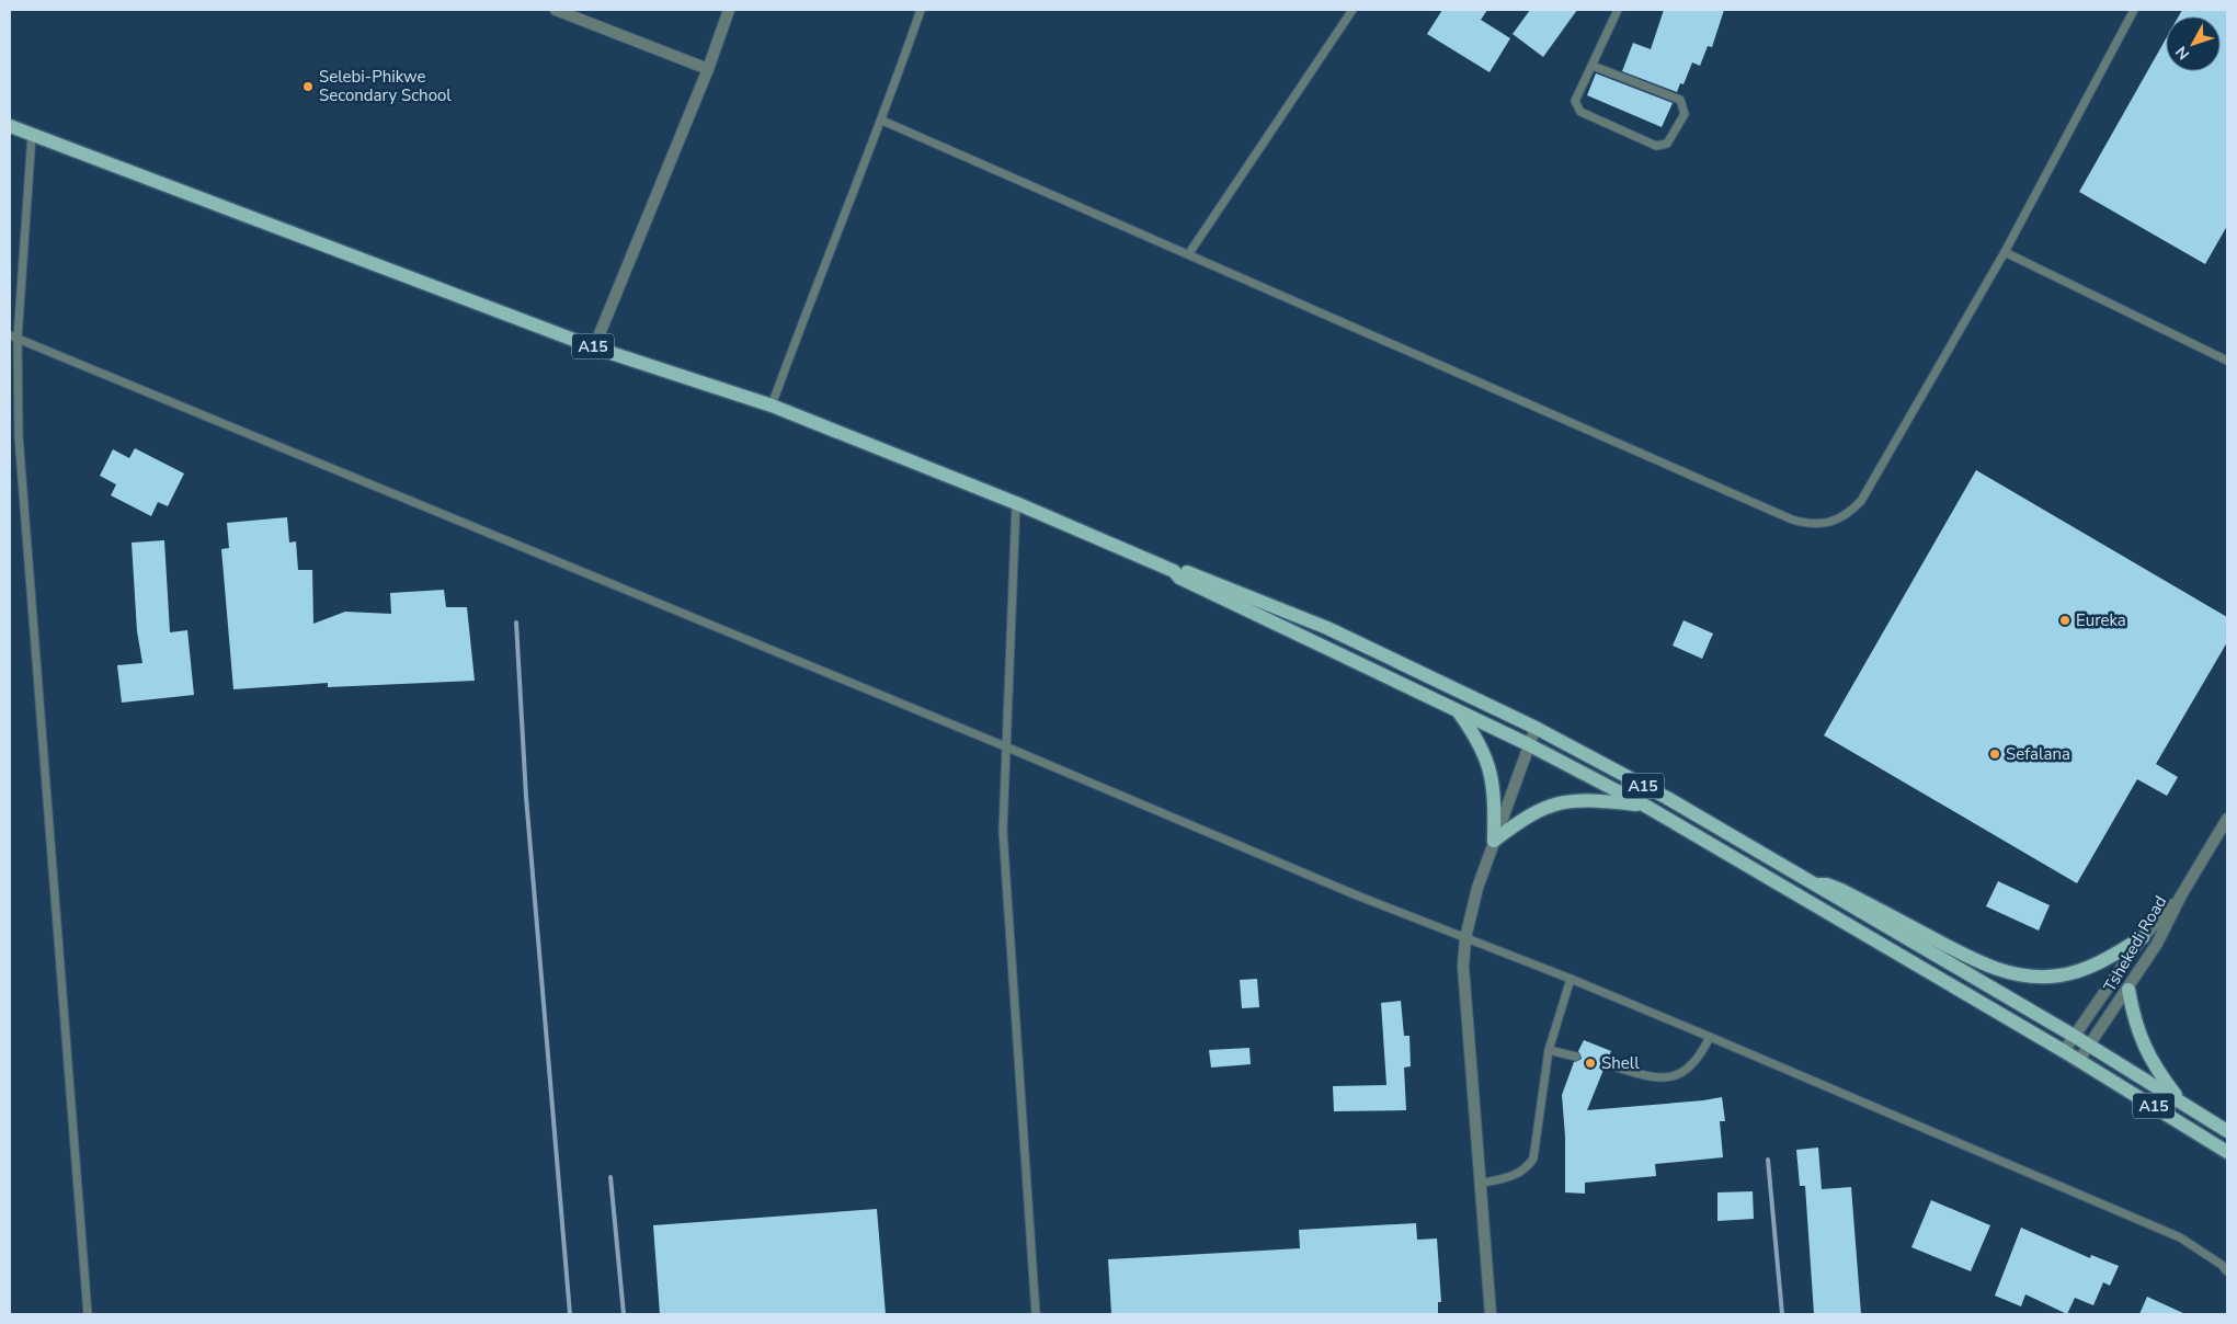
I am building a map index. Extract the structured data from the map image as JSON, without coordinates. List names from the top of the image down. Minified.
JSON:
{"streets":{"main road":["A15"],"street":["Tshekedi Road"]},"crossings":[["A15","Tshekedi Road"]],"places":["Selebi-Phikwe Secondary School","Eureka","Sefalana","Shell"],"north":"bottom left"}
